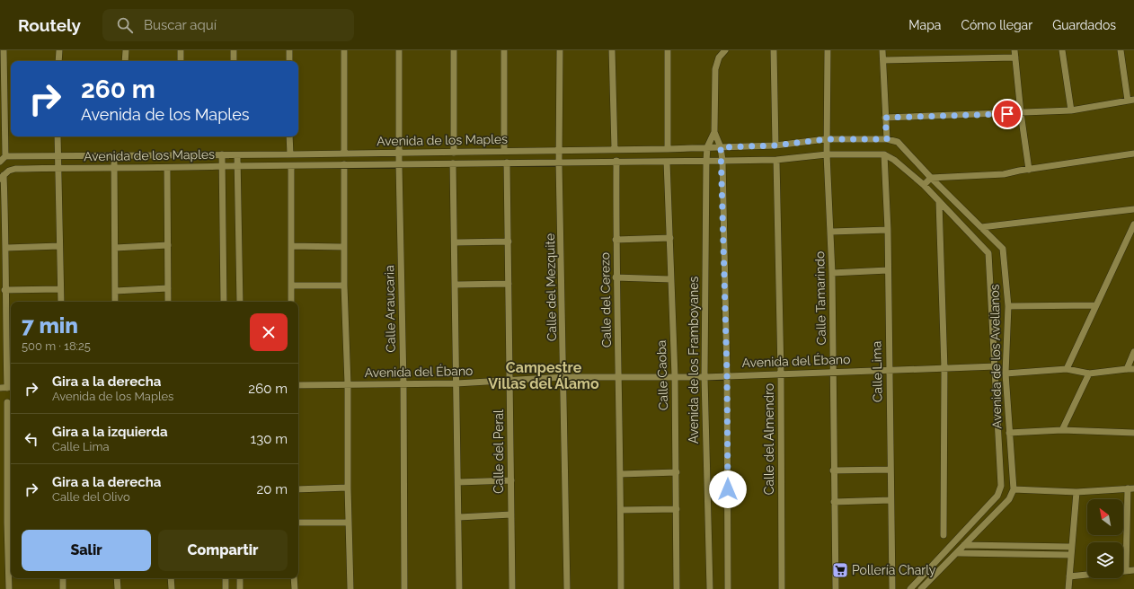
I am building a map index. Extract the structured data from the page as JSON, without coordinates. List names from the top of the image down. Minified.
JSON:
{"streets":{"street":["Avenida de los Maples","Calle del Mezquite","Calle Tamarindo","Calle del Cerezo","Calle Araucaria","Avenida de los Avellanos","Avenida de los Framboyanes","Avenida del Ébano","Calle Lima","Calle Caoba","Calle del Almendro","Calle del Peral"]},"crossings":[["Avenida de los Maples","Calle del Mezquite"],["Avenida de los Maples","Calle Tamarindo"],["Avenida de los Maples","Calle del Cerezo"],["Avenida de los Maples","Calle Araucaria"],["Avenida de los Maples","Avenida de los Avellanos"],["Avenida de los Maples","Avenida de los Framboyanes"],["Avenida de los Maples","Calle Lima"],["Avenida de los Maples","Calle Caoba"],["Avenida de los Maples","Calle del Almendro"],["Avenida de los Maples","Calle del Peral"],["Calle del Mezquite","Avenida del Ébano"],["Calle Tamarindo","Avenida del Ébano"],["Calle del Cerezo","Avenida del Ébano"],["Calle Araucaria","Avenida del Ébano"],["Avenida de los Avellanos","Avenida del Ébano"],["Avenida de los Avellanos","Calle Lima"],["Avenida de los Framboyanes","Avenida del Ébano"],["Avenida del Ébano","Calle Lima"],["Avenida del Ébano","Calle Caoba"],["Avenida del Ébano","Calle del Almendro"],["Avenida del Ébano","Calle del Peral"]],"districts":["Campestre Villas del Álamo"],"places":{"supermarket":["Pollería Charly"]},"north":"top left","page":{"header":"Routely","search":"Buscar aquí","nav":["Mapa","Cómo llegar","Guardados"],"turn":["260 m","Avenida de los Maples"],"heading":["7 min","500 m · 18:25"],"list":[{"name":"Gira a la derecha","note":"Avenida de los Maples","value":"260 m"},{"name":"Gira a la izquierda","note":"Calle Lima","value":"130 m"},{"name":"Gira a la derecha","note":"Calle del Olivo","value":"20 m"}],"buttons":["Salir","Compartir"]}}
